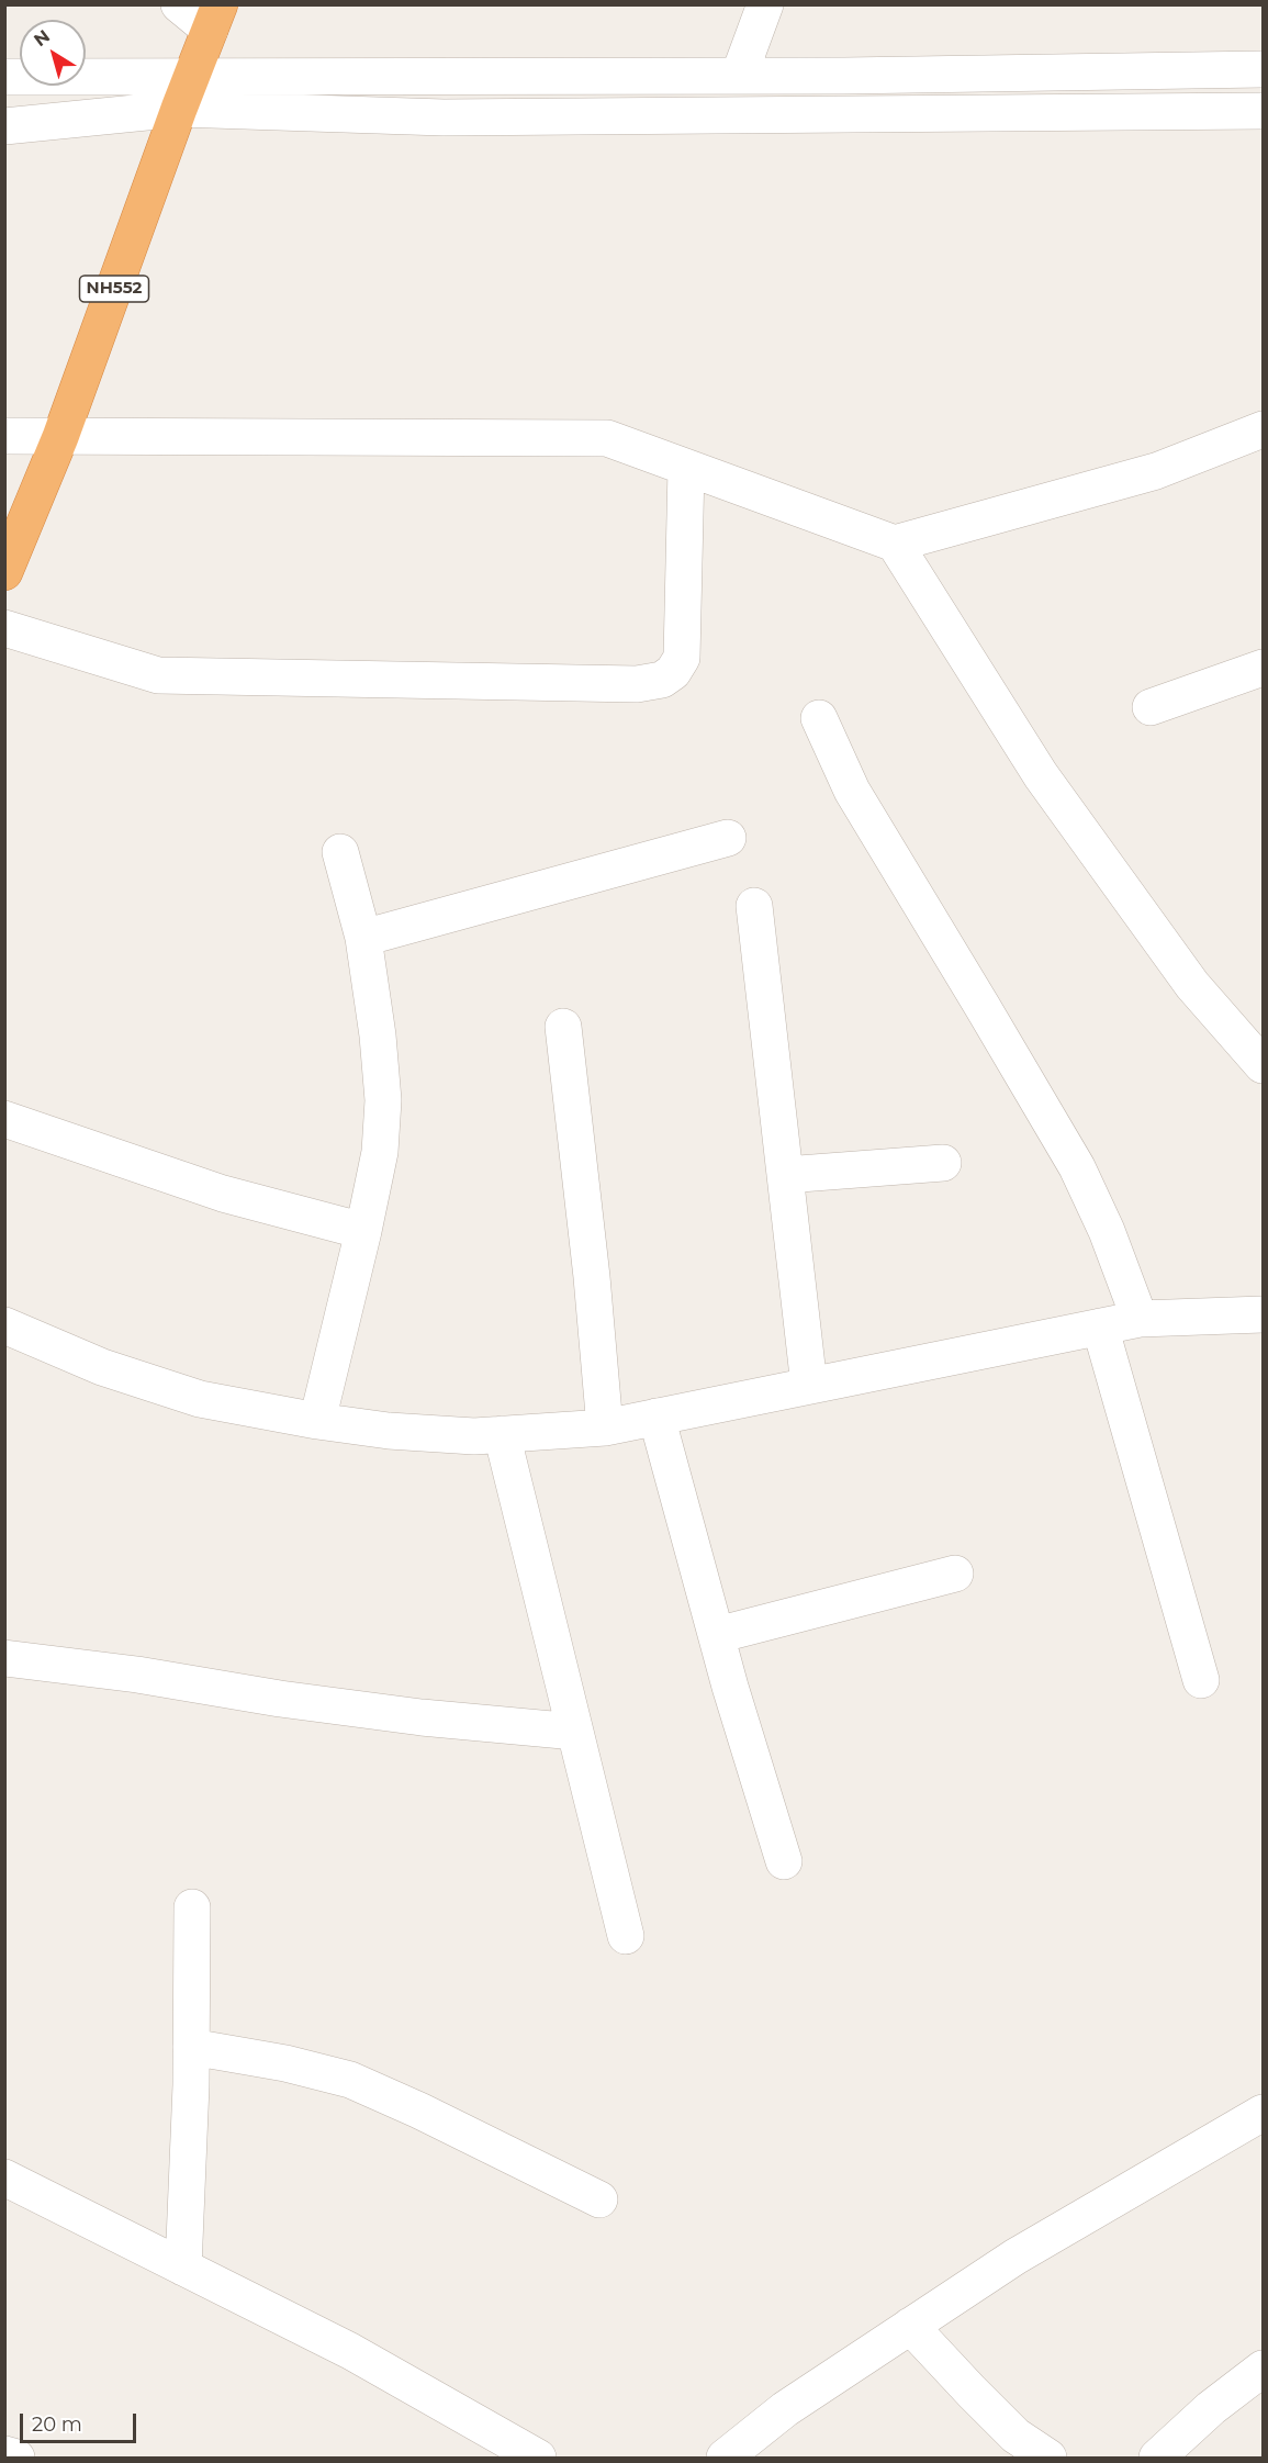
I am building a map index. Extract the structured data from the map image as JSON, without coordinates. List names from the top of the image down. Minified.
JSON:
{"streets":{"highway":["NH552"]},"scale_bar":"20 m","north":"top left"}
